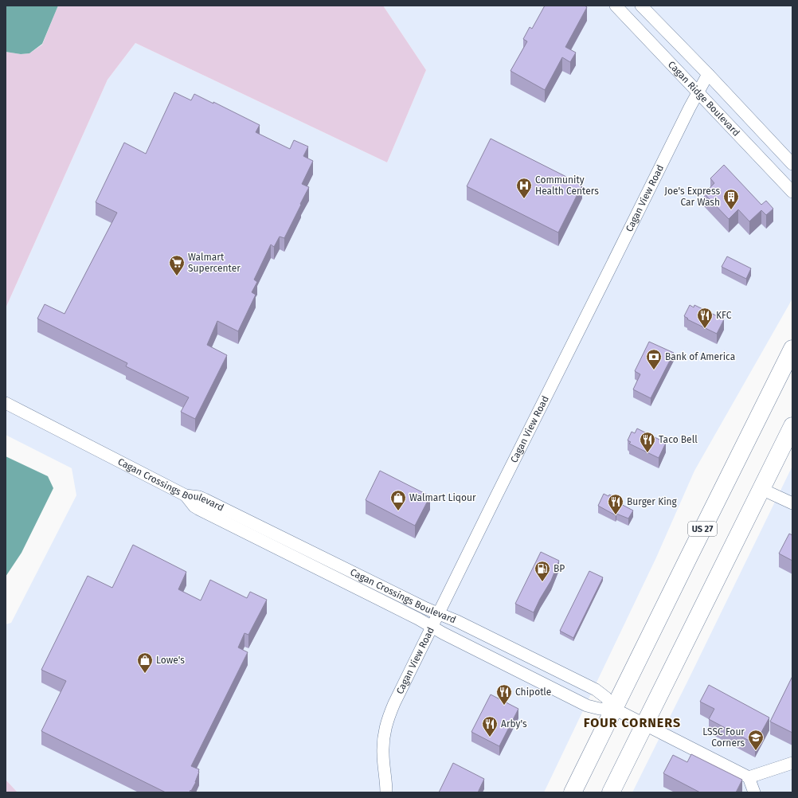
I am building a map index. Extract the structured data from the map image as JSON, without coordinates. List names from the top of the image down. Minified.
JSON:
{"streets":{"highway":["US 27"],"street":["Cagan Ridge Boulevard","Cagan View Road","Cagan Crossings Boulevard"]},"crossings":[["Cagan Ridge Boulevard","Cagan View Road"],["Cagan View Road","Cagan Crossings Boulevard"],["Cagan Crossings Boulevard","US 27"]],"districts":["FOUR CORNERS"],"places":{"hospital":["Community Health Centers"],"building":["Joe's Express Car Wash"],"supermarket":["Walmart Supercenter"],"restaurant":["KFC","Taco Bell","Burger King","Chipotle","Arby's"],"bank":["Bank of America"],"shop":["Walmart Liqour","Lowe's"],"fuel station":["BP"],"school or university":["LSSC Four Corners"]}}
